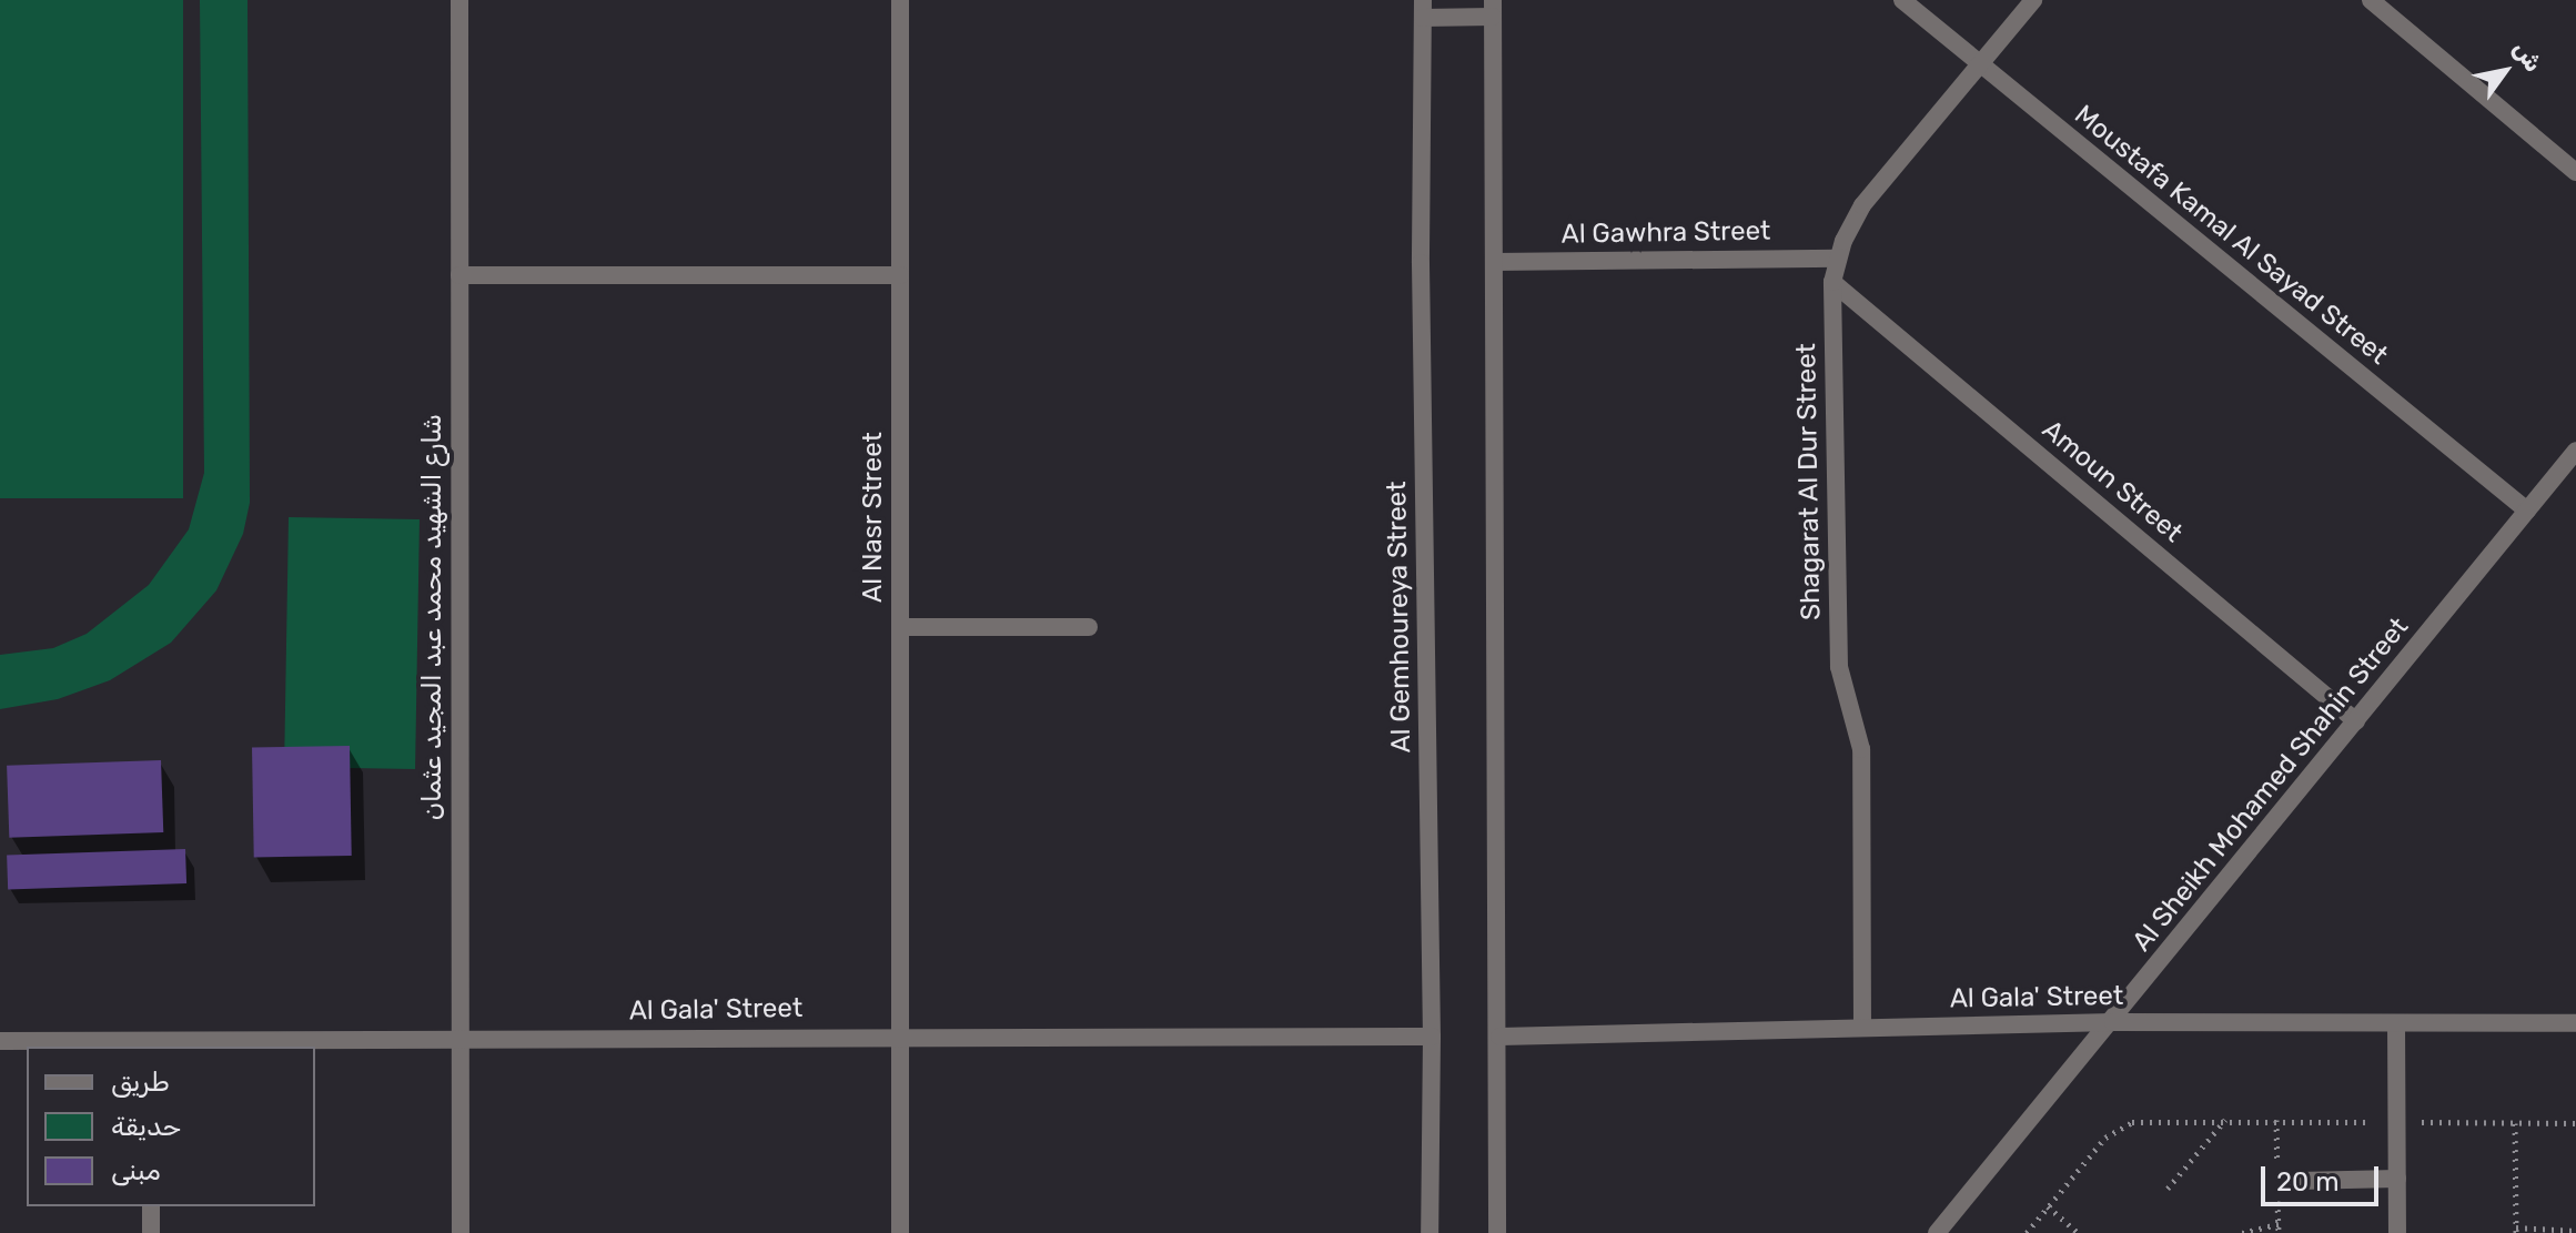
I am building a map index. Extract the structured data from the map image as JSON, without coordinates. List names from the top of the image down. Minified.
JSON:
{"streets":{"street":["Al Gawhra Street","Moustafa Kamal Al Sayad Street","Shagarat Al Dur Street","Amoun Street","Al Nasr Street","شارع الشهيد محمد عبد المجيد عثمان","Al Gemhoureya Street","Al Sheikh Mohamed Shahin Street","Al Gala' Street"]},"crossings":[["Al Gawhra Street","Shagarat Al Dur Street"],["Moustafa Kamal Al Sayad Street","Shagarat Al Dur Street"],["Moustafa Kamal Al Sayad Street","Al Sheikh Mohamed Shahin Street"],["Shagarat Al Dur Street","Amoun Street"],["Shagarat Al Dur Street","Al Gala' Street"],["Amoun Street","Al Sheikh Mohamed Shahin Street"],["Al Nasr Street","Al Gala' Street"],["شارع الشهيد محمد عبد المجيد عثمان","Al Gala' Street"],["Al Gemhoureya Street","Al Gala' Street"],["Al Sheikh Mohamed Shahin Street","Al Gala' Street"]],"legend":["طريق","حديقة","مبنى"],"scale_bar":"20 m","north":"top right"}
